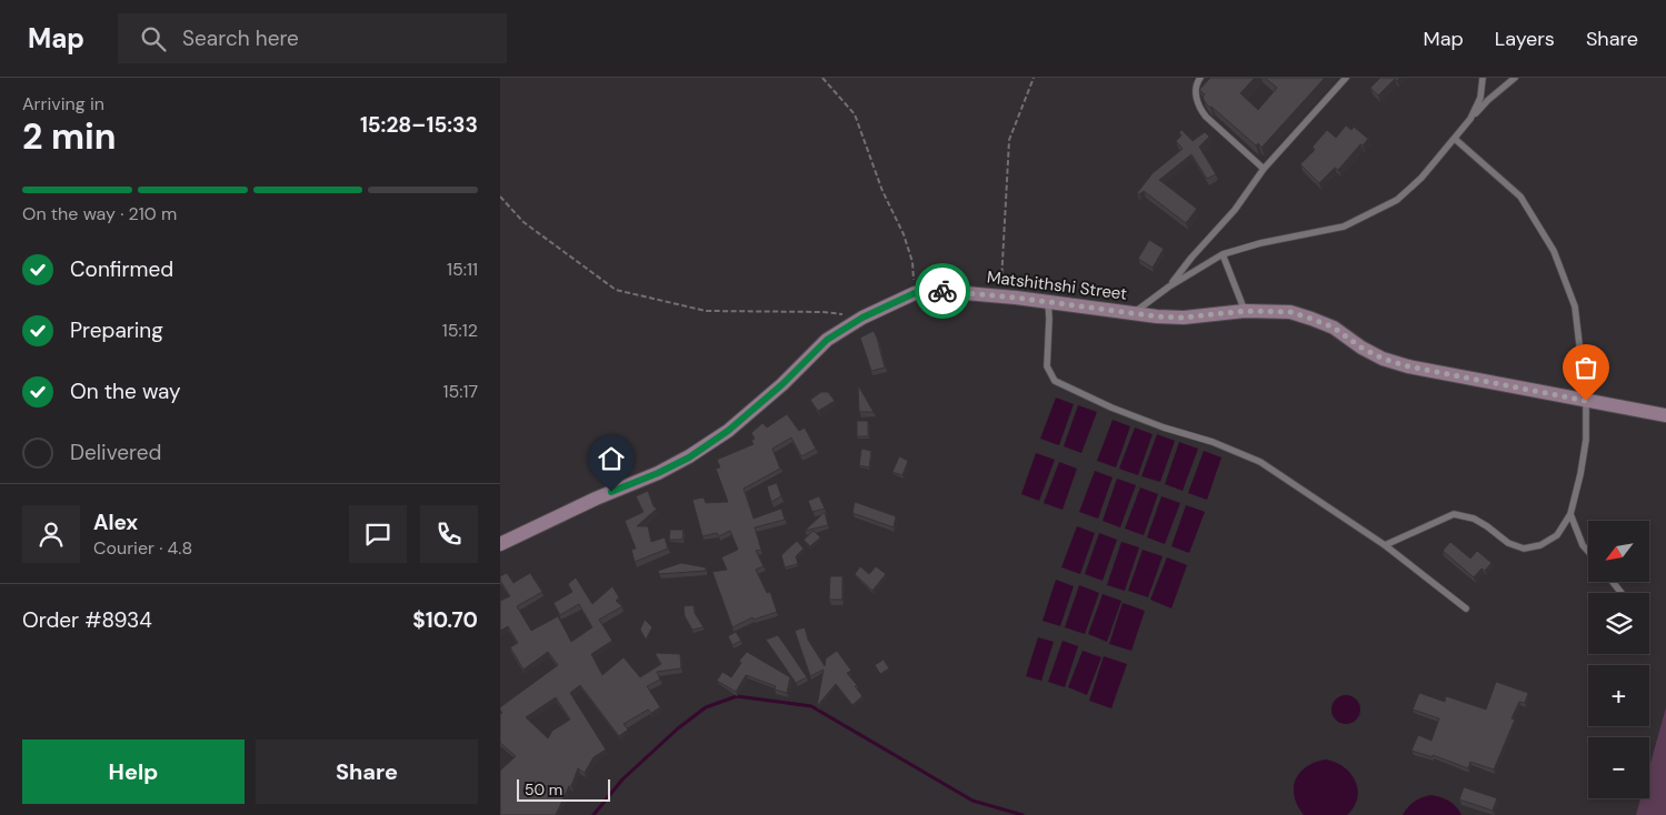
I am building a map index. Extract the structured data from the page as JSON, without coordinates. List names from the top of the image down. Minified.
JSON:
{"streets":{"main road":["Matshithshi Street"]},"scale_bar":"50 m","north":"bottom left","page":{"header":"Map","search":"Search here","nav":["Map","Layers","Share"],"heading":["2 min","Arriving in","15:28–15:33"],"panel":["Alex","Courier · 4.8","Order #8934","$10.70"],"bar":"On the way · 210 m","list":[["Confirmed","15:11"],["Preparing","15:12"],["On the way","15:17"],"Delivered"],"map_buttons":["+","−"],"buttons":["Help","Share"],"scale":"50 m"}}
